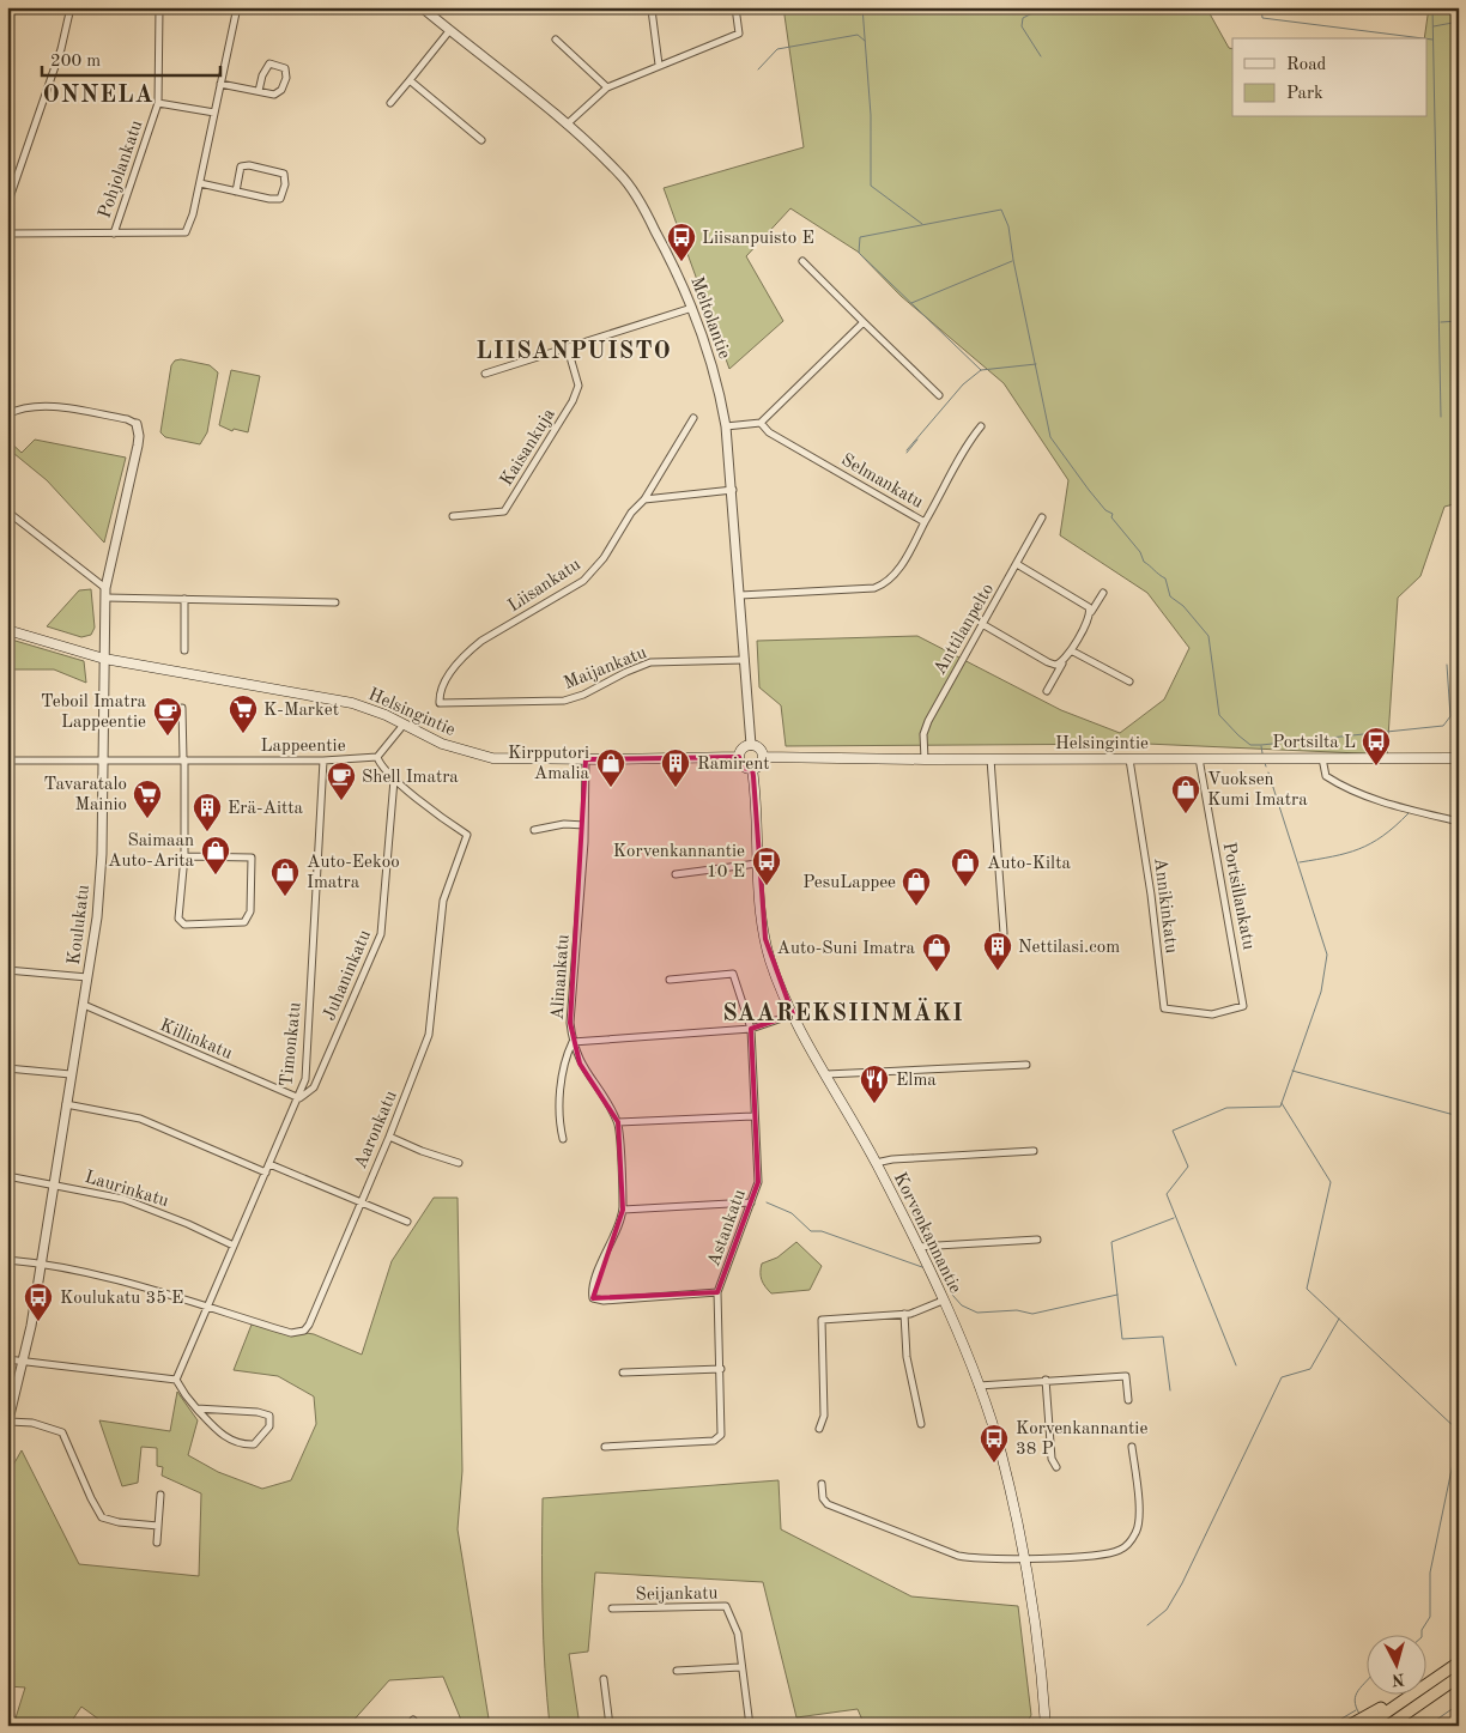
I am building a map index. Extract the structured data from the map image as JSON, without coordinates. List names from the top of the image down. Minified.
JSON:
{"streets":{"main road":["Helsingintie","Korvenkannantie"],"street":["Pohjolankatu","Meltolantie","Kaisankuja","Selmankatu","Liisankatu","Anttilanpelto","Maijankatu","Lappeentie","Portsillankatu","Annikinkatu","Koulukatu","Juhaninkatu","Alinankatu","Killinkatu","Timonkatu","Aaronkatu","Laurinkatu","Astankatu","Seijankatu"]},"crossings":[["Meltolantie","Selmankatu"],["Meltolantie","Maijankatu"],["Meltolantie","Helsingintie"],["Meltolantie","Korvenkannantie"],["Liisankatu","Maijankatu"],["Anttilanpelto","Helsingintie"],["Helsingintie","Portsillankatu"],["Helsingintie","Annikinkatu"],["Helsingintie","Koulukatu"],["Helsingintie","Alinankatu"],["Helsingintie","Korvenkannantie"],["Lappeentie","Koulukatu"],["Lappeentie","Timonkatu"],["Portsillankatu","Annikinkatu"],["Koulukatu","Killinkatu"],["Koulukatu","Laurinkatu"],["Juhaninkatu","Killinkatu"],["Juhaninkatu","Timonkatu"],["Juhaninkatu","Aaronkatu"],["Killinkatu","Timonkatu"],["Timonkatu","Aaronkatu"],["Timonkatu","Laurinkatu"]],"districts":["ONNELA","LIISANPUISTO","SAAREKSIINMÄKI"],"places":{"bus stop":["Liisanpuisto E","Portsilta L","Korvenkannantie 10 E","Koulukatu 35 E","Korvenkannantie 38 P"],"supermarket":["K-Market","Tavaratalo Mainio"],"cafe":["Teboil Imatra Lappeentie","Shell Imatra"],"shop":["Kirpputori Amalia","Vuoksen Kumi Imatra","Saimaan Auto-Arita","Auto-Kilta","Auto-Eekoo Imatra","PesuLappee","Auto-Suni Imatra"],"building":["Ramirent","Erä-Aitta","Nettilasi.com"],"restaurant":["Elma"]},"legend":["Road","Park"],"scale_bar":"200 m","north":"bottom"}
